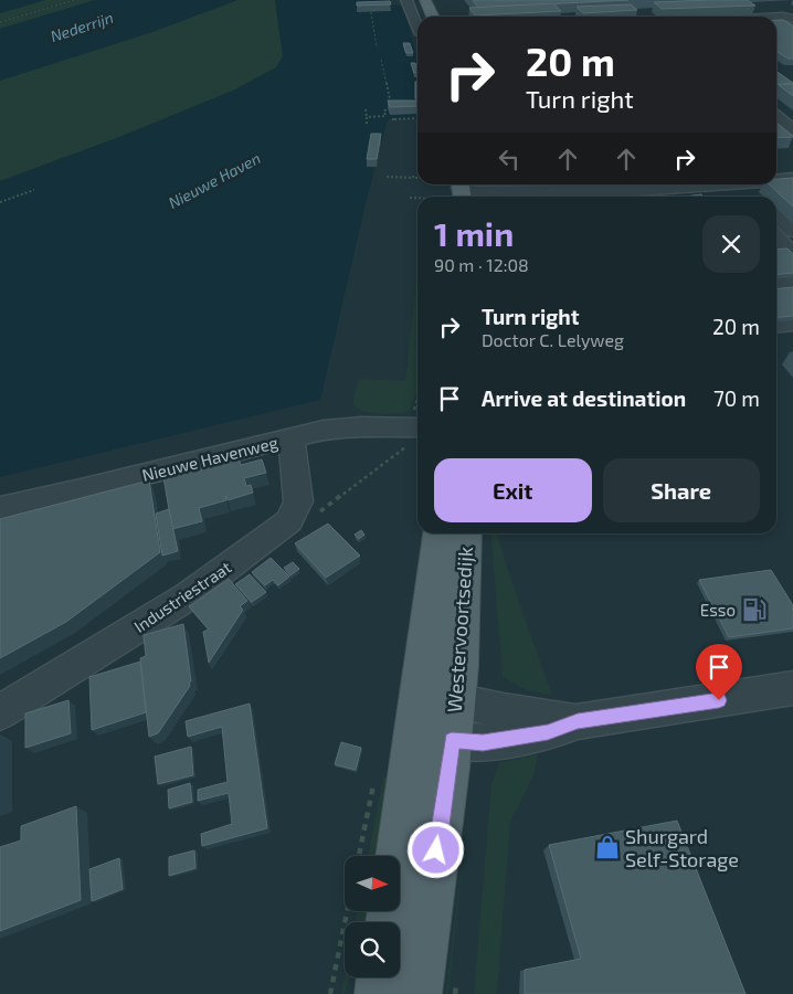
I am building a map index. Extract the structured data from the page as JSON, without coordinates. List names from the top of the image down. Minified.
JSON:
{"streets":{"main road":["Westervoortsedijk"],"street":["Nieuwe Havenweg","Industriestraat"]},"water":["Nederrijn","Nieuwe Haven"],"places":{"fuel station":["Esso"],"shop":["Shurgard Self-Storage"]},"north":"right","page":{"turn":["20 m","Turn right"],"heading":["1 min","90 m · 12:08"],"list":[{"name":"Turn right","note":"Doctor C. Lelyweg","value":"20 m"},{"name":"Arrive at destination","value":"70 m"}],"buttons":["Exit","Share"]}}
